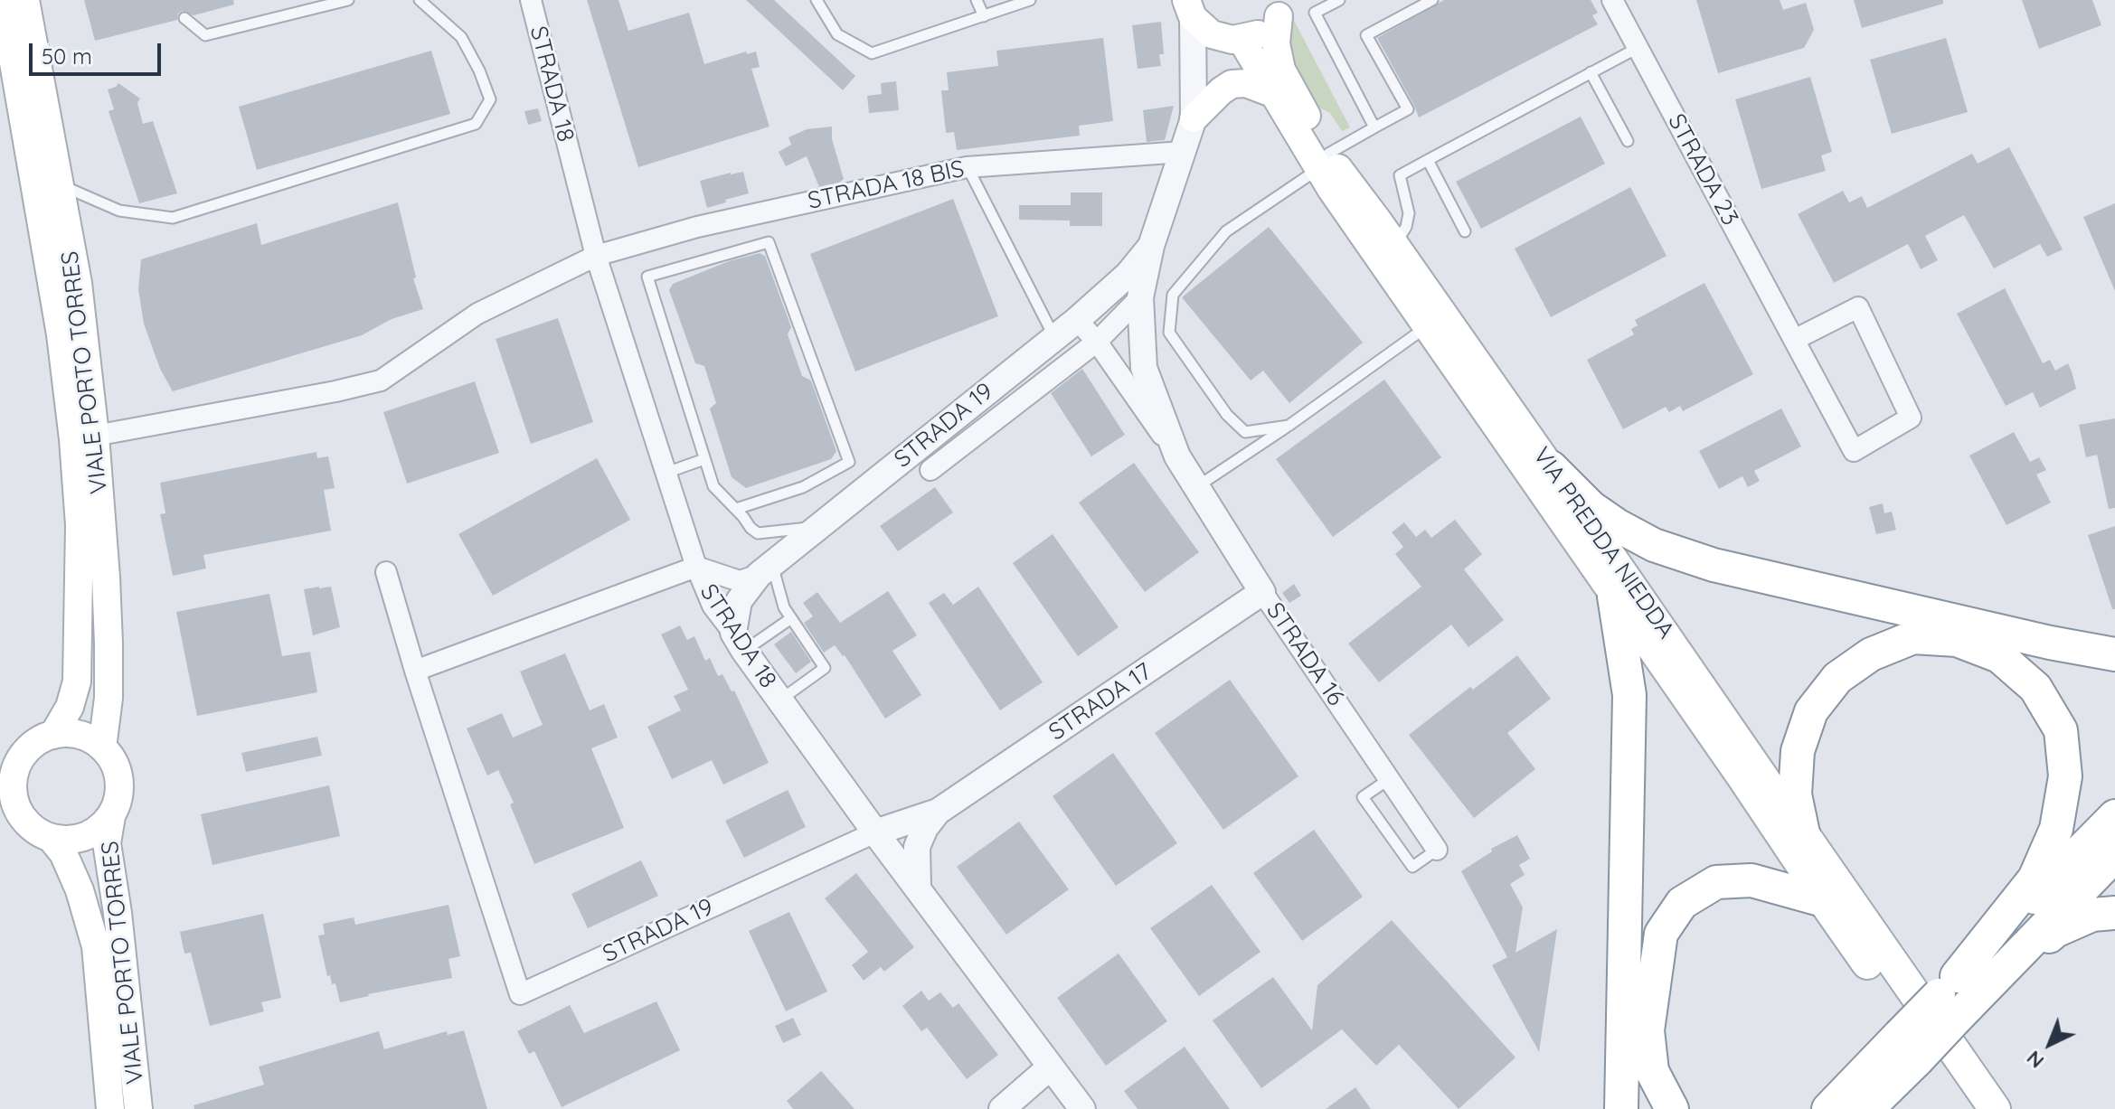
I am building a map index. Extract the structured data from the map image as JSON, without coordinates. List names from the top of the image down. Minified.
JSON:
{"streets":{"main road":["VIALE PORTO TORRES","VIA PREDDA NIEDDA"],"street":["STRADA 18","STRADA 23","STRADA 18 BIS","STRADA 19","STRADA 16","STRADA 17"]},"crossings":[["STRADA 18","STRADA 18 BIS"],["STRADA 18","STRADA 19"],["STRADA 18","STRADA 17"],["STRADA 18 BIS","VIALE PORTO TORRES"],["STRADA 18 BIS","STRADA 16"],["STRADA 19","STRADA 16"],["STRADA 19","STRADA 17"],["STRADA 16","STRADA 17"]],"scale_bar":"50 m","north":"bottom left"}
